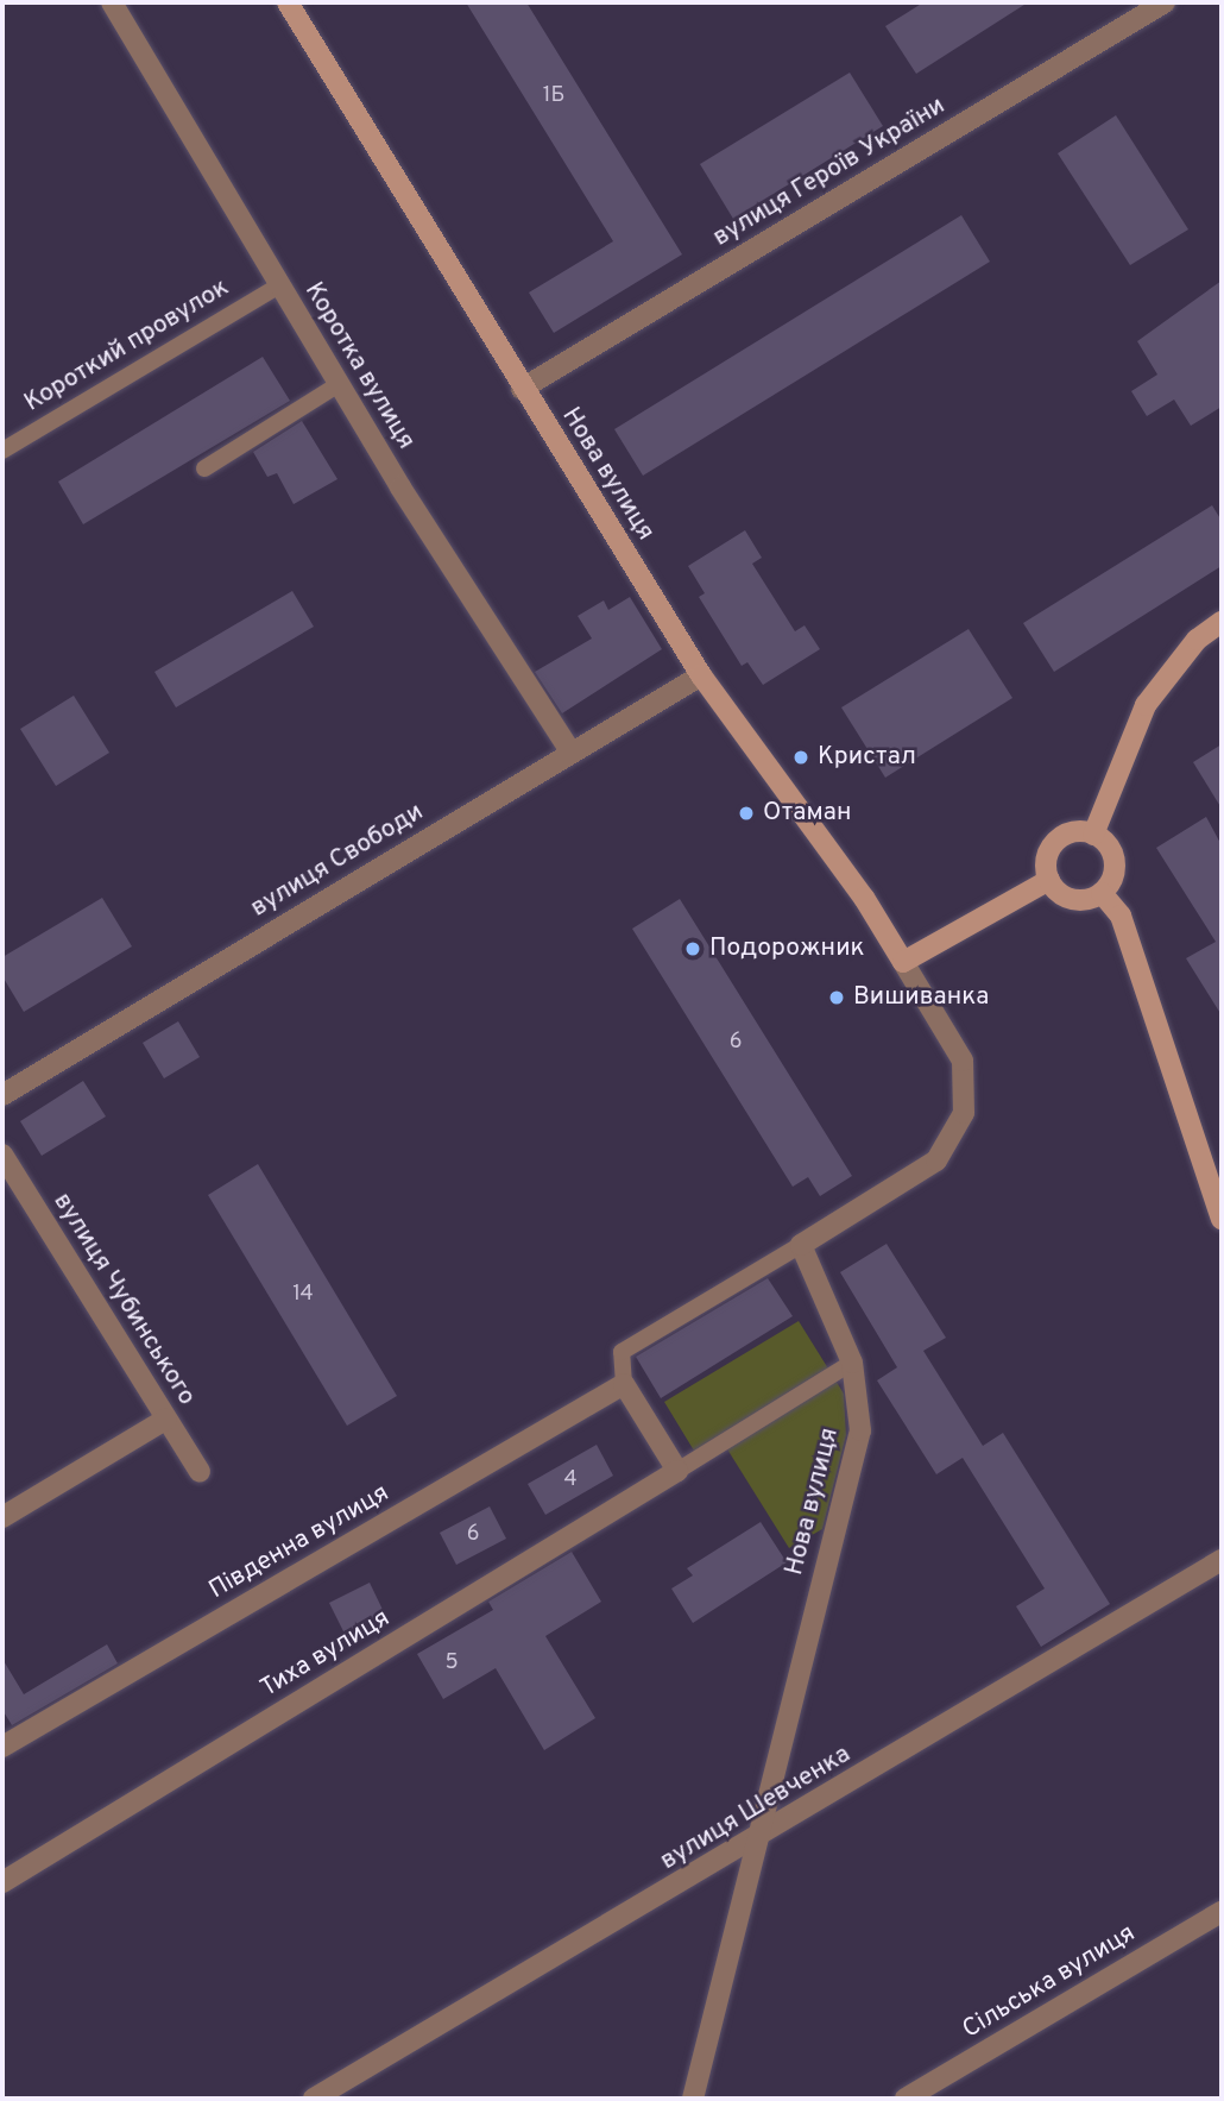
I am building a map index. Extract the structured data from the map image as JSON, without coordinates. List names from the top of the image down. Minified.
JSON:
{"streets":{"street":["вулиця Героїв України","Коротка вулиця","Нова вулиця","вулиця Свободи","вулиця Чубинського","Південна вулиця","Тиха вулиця","вулиця Шевченка","Сільська вулиця"],"lane":["Короткий провулок"]},"crossings":[["вулиця Героїв України","Нова вулиця"],["Короткий провулок","Коротка вулиця"],["Коротка вулиця","вулиця Свободи"],["Нова вулиця","вулиця Свободи"],["Нова вулиця","вулиця Шевченка"]],"places":["Кристал","Отаман","Подорожник","Вишиванка"],"house_numbers":["1Б","6","14","4","6","5"]}
